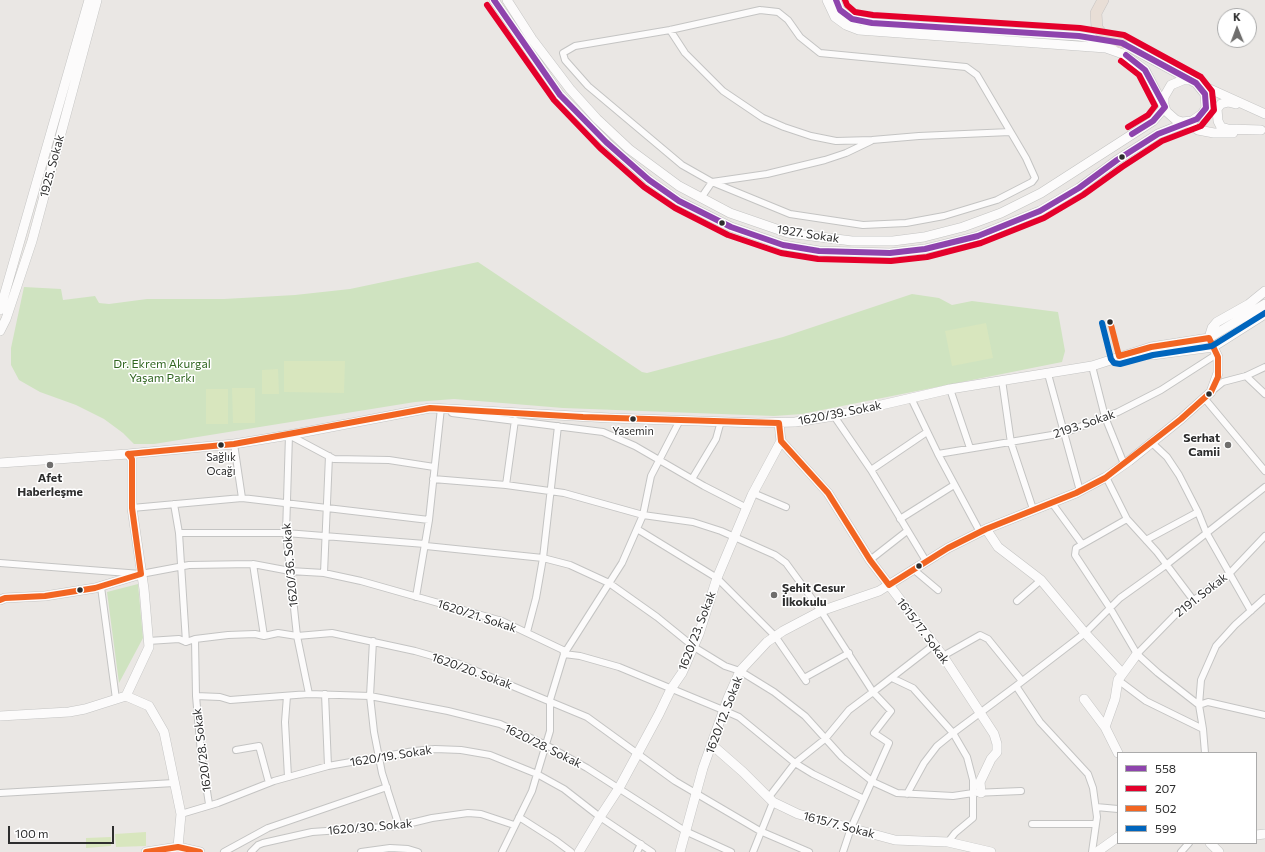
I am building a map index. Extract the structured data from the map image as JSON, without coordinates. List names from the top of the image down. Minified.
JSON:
{"streets":{"main road":["1925. Sokak","1927. Sokak","1620/39. Sokak","1620/23. Sokak","1615/17. Sokak","1620/12. Sokak","1615/7. Sokak"],"street":["2193. Sokak","1620/36. Sokak","2191. Sokak","1620/21. Sokak","1620/20. Sokak","1620/28. Sokak","1620/19. Sokak","1620/30. Sokak"]},"crossings":[["1620/39. Sokak","2193. Sokak"],["1620/39. Sokak","1620/36. Sokak"],["1620/36. Sokak","1620/21. Sokak"],["1620/36. Sokak","1620/20. Sokak"],["1620/36. Sokak","1620/28. Sokak"],["1620/21. Sokak","1620/23. Sokak"],["1620/21. Sokak","1620/12. Sokak"],["1620/23. Sokak","1615/17. Sokak"],["1620/23. Sokak","1620/20. Sokak"],["1620/23. Sokak","1620/28. Sokak"],["1620/23. Sokak","1620/19. Sokak"],["1615/17. Sokak","1620/12. Sokak"],["1620/20. Sokak","1620/12. Sokak"],["1620/20. Sokak","1620/28. Sokak"],["1620/12. Sokak","1620/28. Sokak"],["1620/12. Sokak","1615/7. Sokak"],["1620/28. Sokak","1620/19. Sokak"]],"parks":["Dr. Ekrem Akurgal Yaşam Parkı"],"places":["Yasemin","Sağlık Ocağı","Serhat Camii","Afet Haberleşme","Şehit Cesur İlkokulu"],"lines":["transit line 558","transit line 207","transit line 599","transit line 502"],"legend":["558","207","502","599"],"scale_bar":"100 m","north":"top"}
